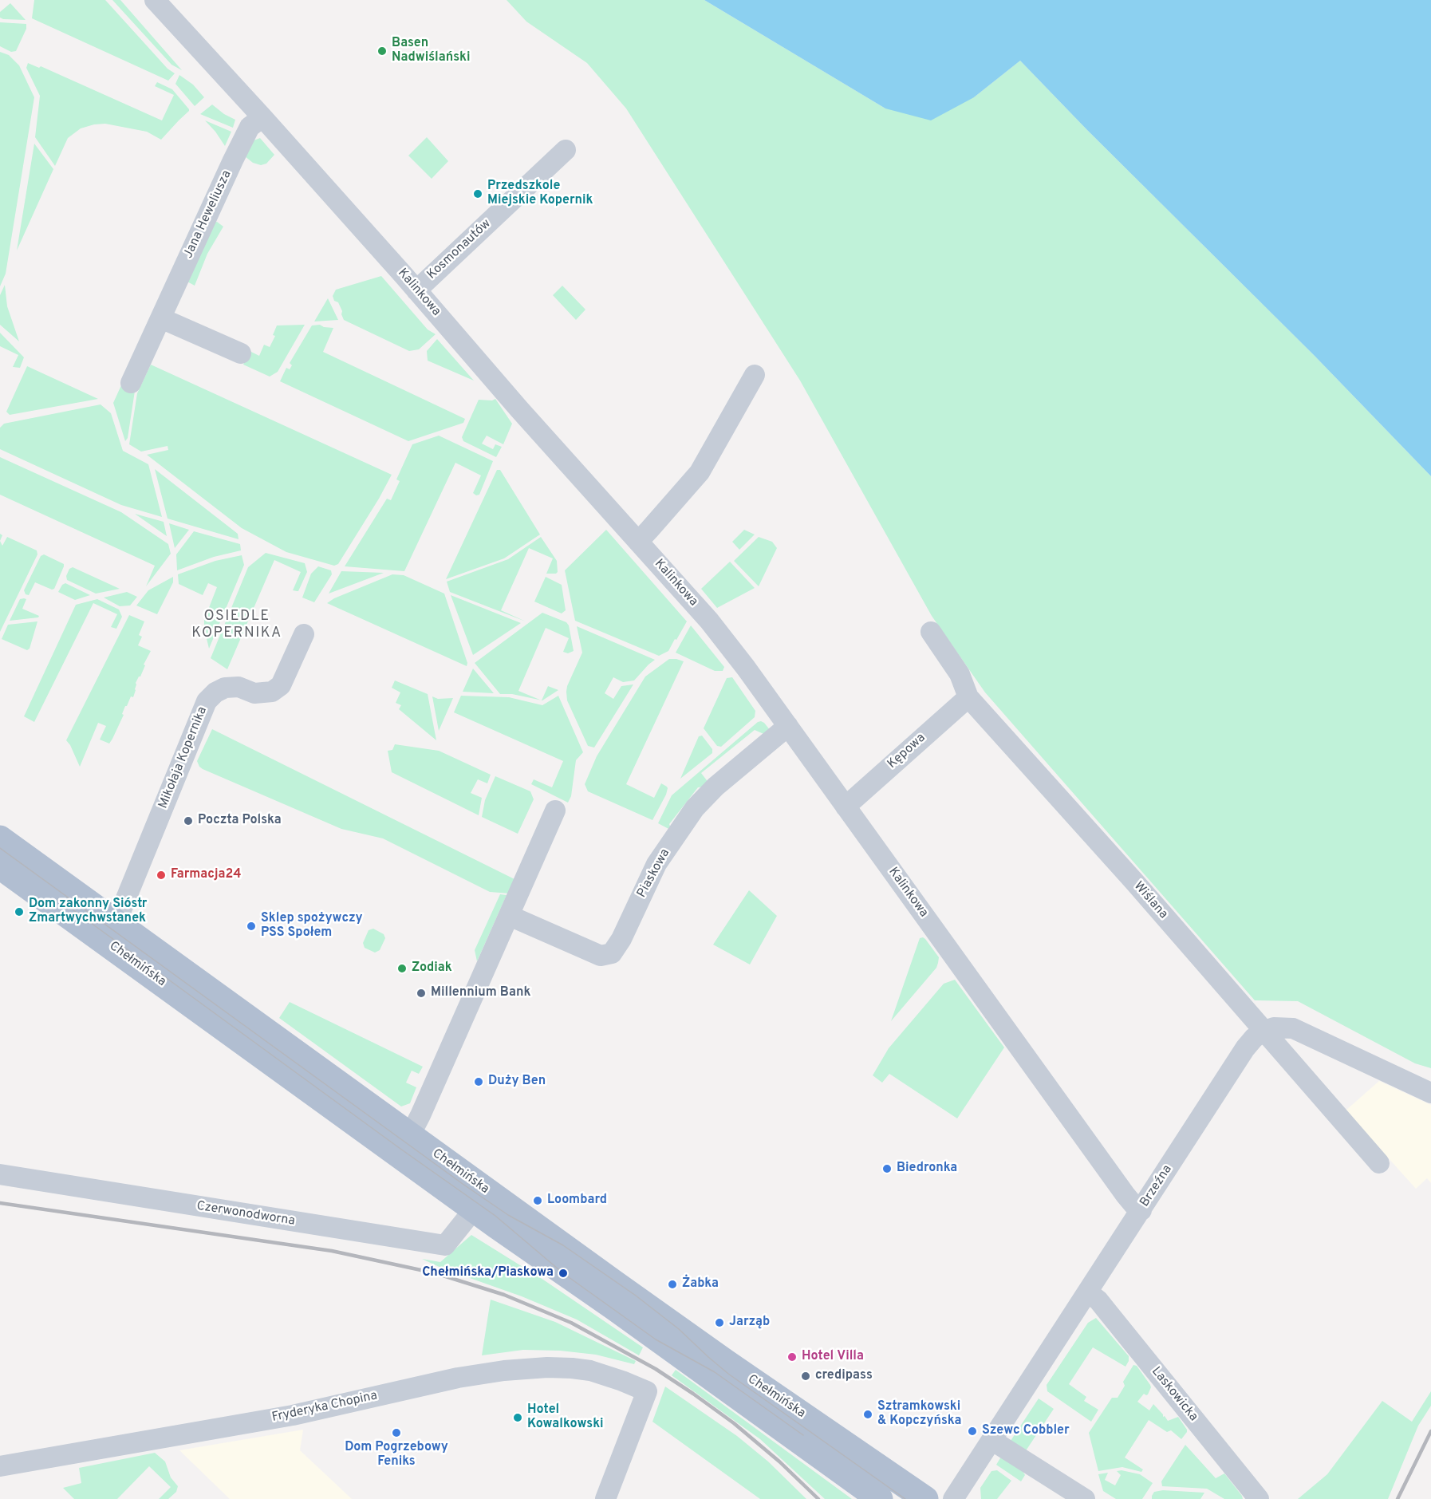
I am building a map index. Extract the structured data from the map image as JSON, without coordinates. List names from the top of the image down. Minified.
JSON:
{"streets":{"main road":["Chełmińska"],"street":["Jana Heweliusza","Kosmonautów","Kalinkowa","Kępowa","Mikołaja Kopernika","Piaskowa","Wiślana","Brzeźna","Czerwonodworna","Laskowicka","Fryderyka Chopina"]},"crossings":[["Jana Heweliusza","Kalinkowa"],["Kosmonautów","Kalinkowa"],["Kalinkowa","Kępowa"],["Kalinkowa","Piaskowa"],["Kalinkowa","Brzeźna"],["Kępowa","Wiślana"],["Mikołaja Kopernika","Chełmińska"],["Wiślana","Brzeźna"],["Chełmińska","Czerwonodworna"],["Brzeźna","Laskowicka"]],"districts":["OSIEDLE KOPERNIKA"],"places":["Basen Nadwiślański","Przedszkole Miejskie Kopernik","Poczta Polska","Farmacja24","Dom zakonny Sióstr Zmartwychwstanek","Sklep spożywczy PSS Społem","Zodiak","Millennium Bank","Duży Ben","Biedronka","Loombard","Chełmińska/Piaskowa","Żabka","Jarząb","Hotel Villa","credipass","Sztramkowski & Kopczyńska","Hotel Kowalkowski","Szewc Cobbler","Dom Pogrzebowy Feniks"]}
